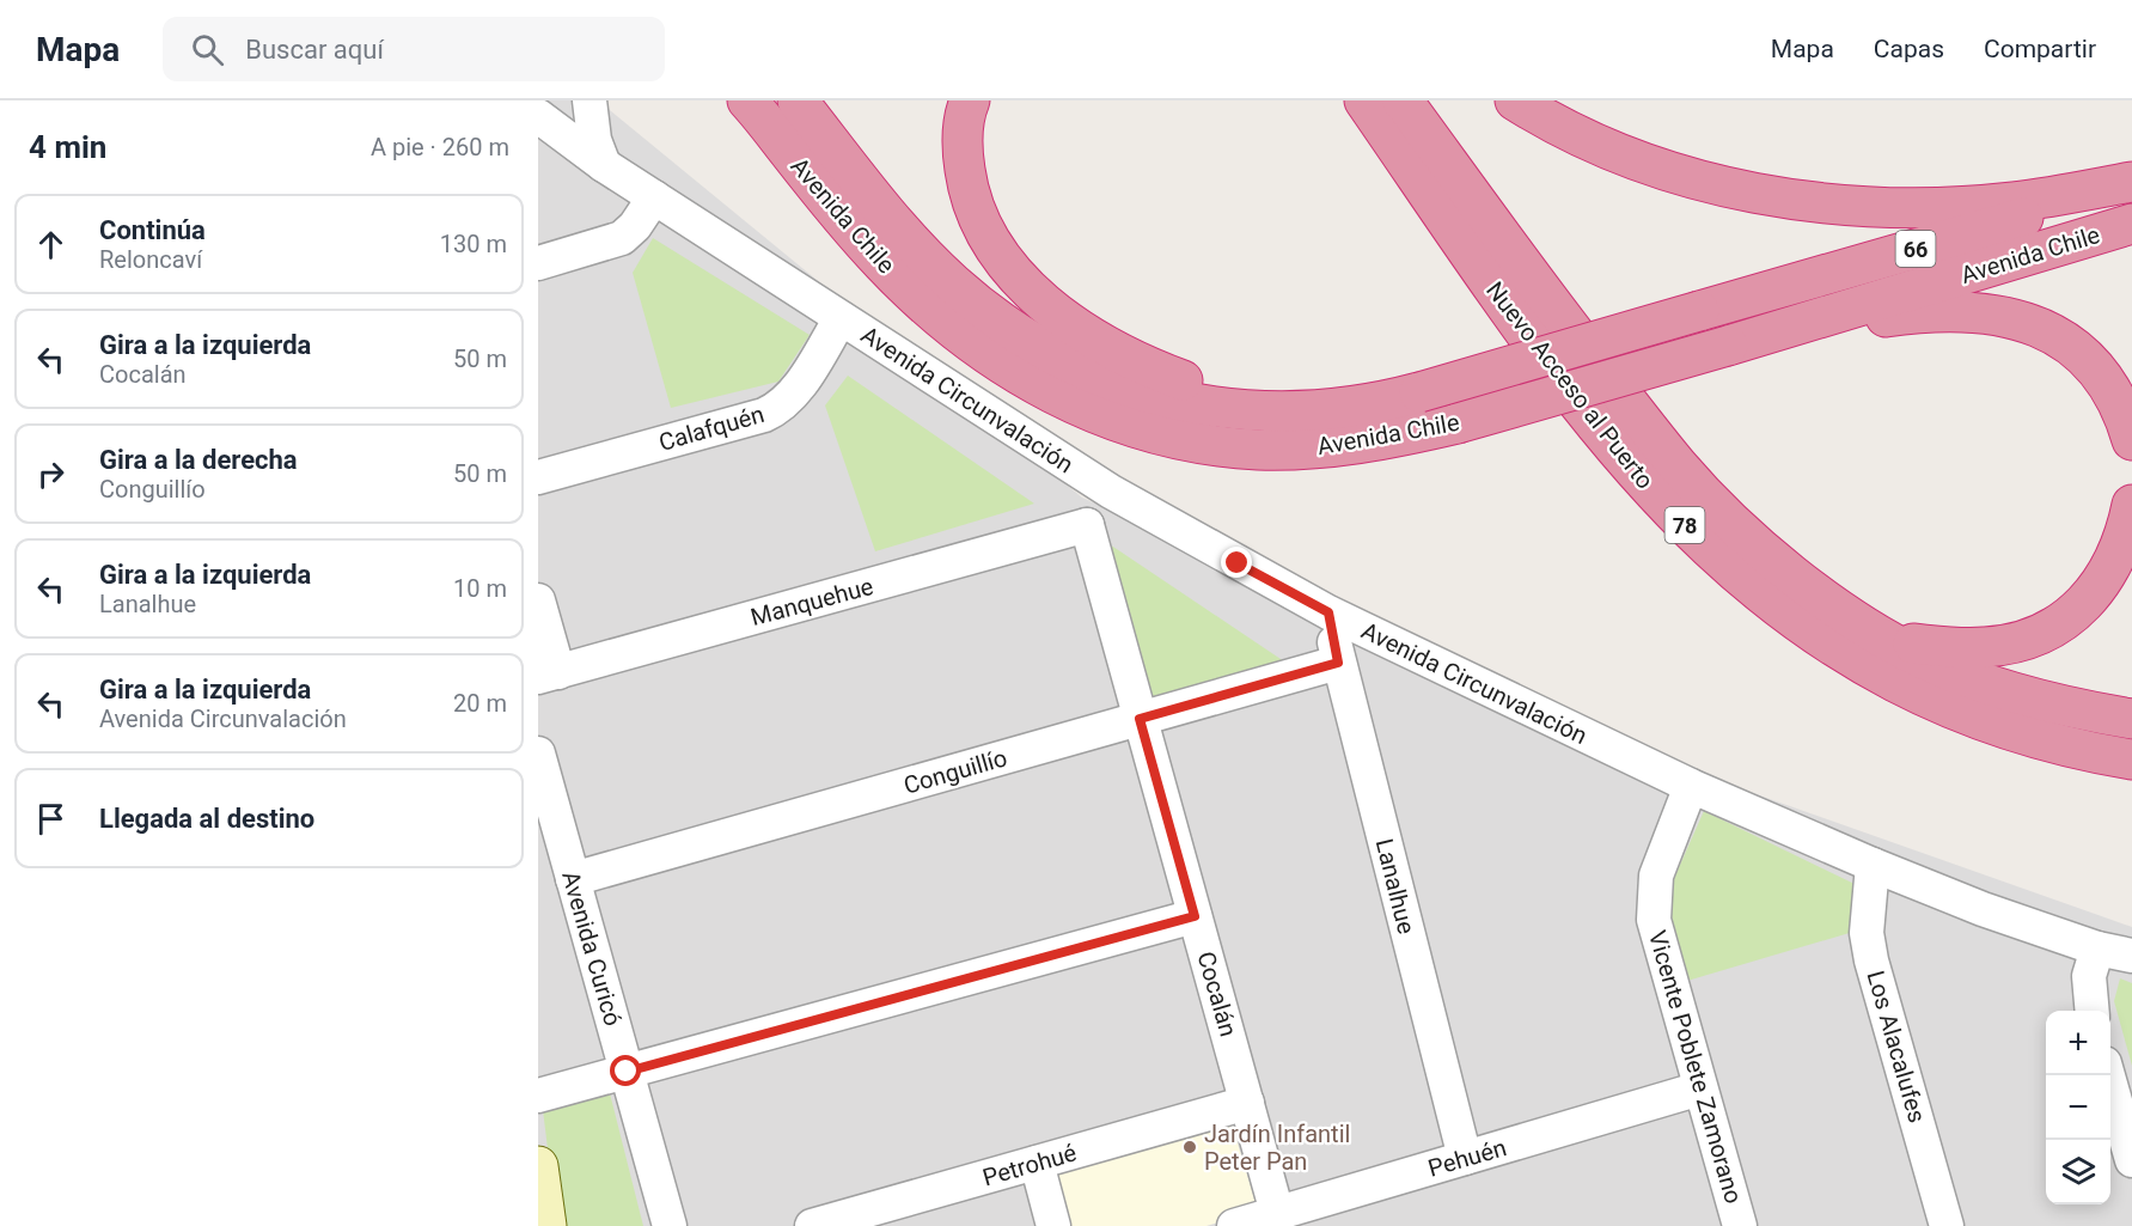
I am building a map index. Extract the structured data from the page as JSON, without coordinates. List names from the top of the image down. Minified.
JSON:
{"streets":{"highway":["Avenida Chile","66","Nuevo Acceso al Puerto","78"],"street":["Avenida Circunvalación","Calafquén","Manquehue","Conguillío","Lanalhue","Avenida Curicó","Cocalán","Los Alacalufes","Vicente Poblete Zamorano","Pehuén","Petrohué"]},"crossings":[["Avenida Circunvalación","Calafquén"],["Avenida Circunvalación","Lanalhue"],["Avenida Circunvalación","Los Alacalufes"],["Avenida Circunvalación","Vicente Poblete Zamorano"],["Manquehue","Cocalán"],["Conguillío","Lanalhue"],["Conguillío","Avenida Curicó"],["Conguillío","Cocalán"],["Lanalhue","Pehuén"],["Cocalán","Pehuén"],["Cocalán","Petrohué"],["Vicente Poblete Zamorano","Pehuén"]],"places":["Jardín Infantil Peter Pan"],"page":{"header":"Mapa","search":"Buscar aquí","nav":["Mapa","Capas","Compartir"],"heading":["4 min","A pie · 260 m"],"list":[["Continúa","Reloncaví","130 m"],["Gira a la izquierda","Cocalán","50 m"],["Gira a la derecha","Conguillío","50 m"],["Gira a la izquierda","Lanalhue","10 m"],["Gira a la izquierda","Avenida Circunvalación","20 m"],"Llegada al destino"],"map_buttons":["+","−"]}}
